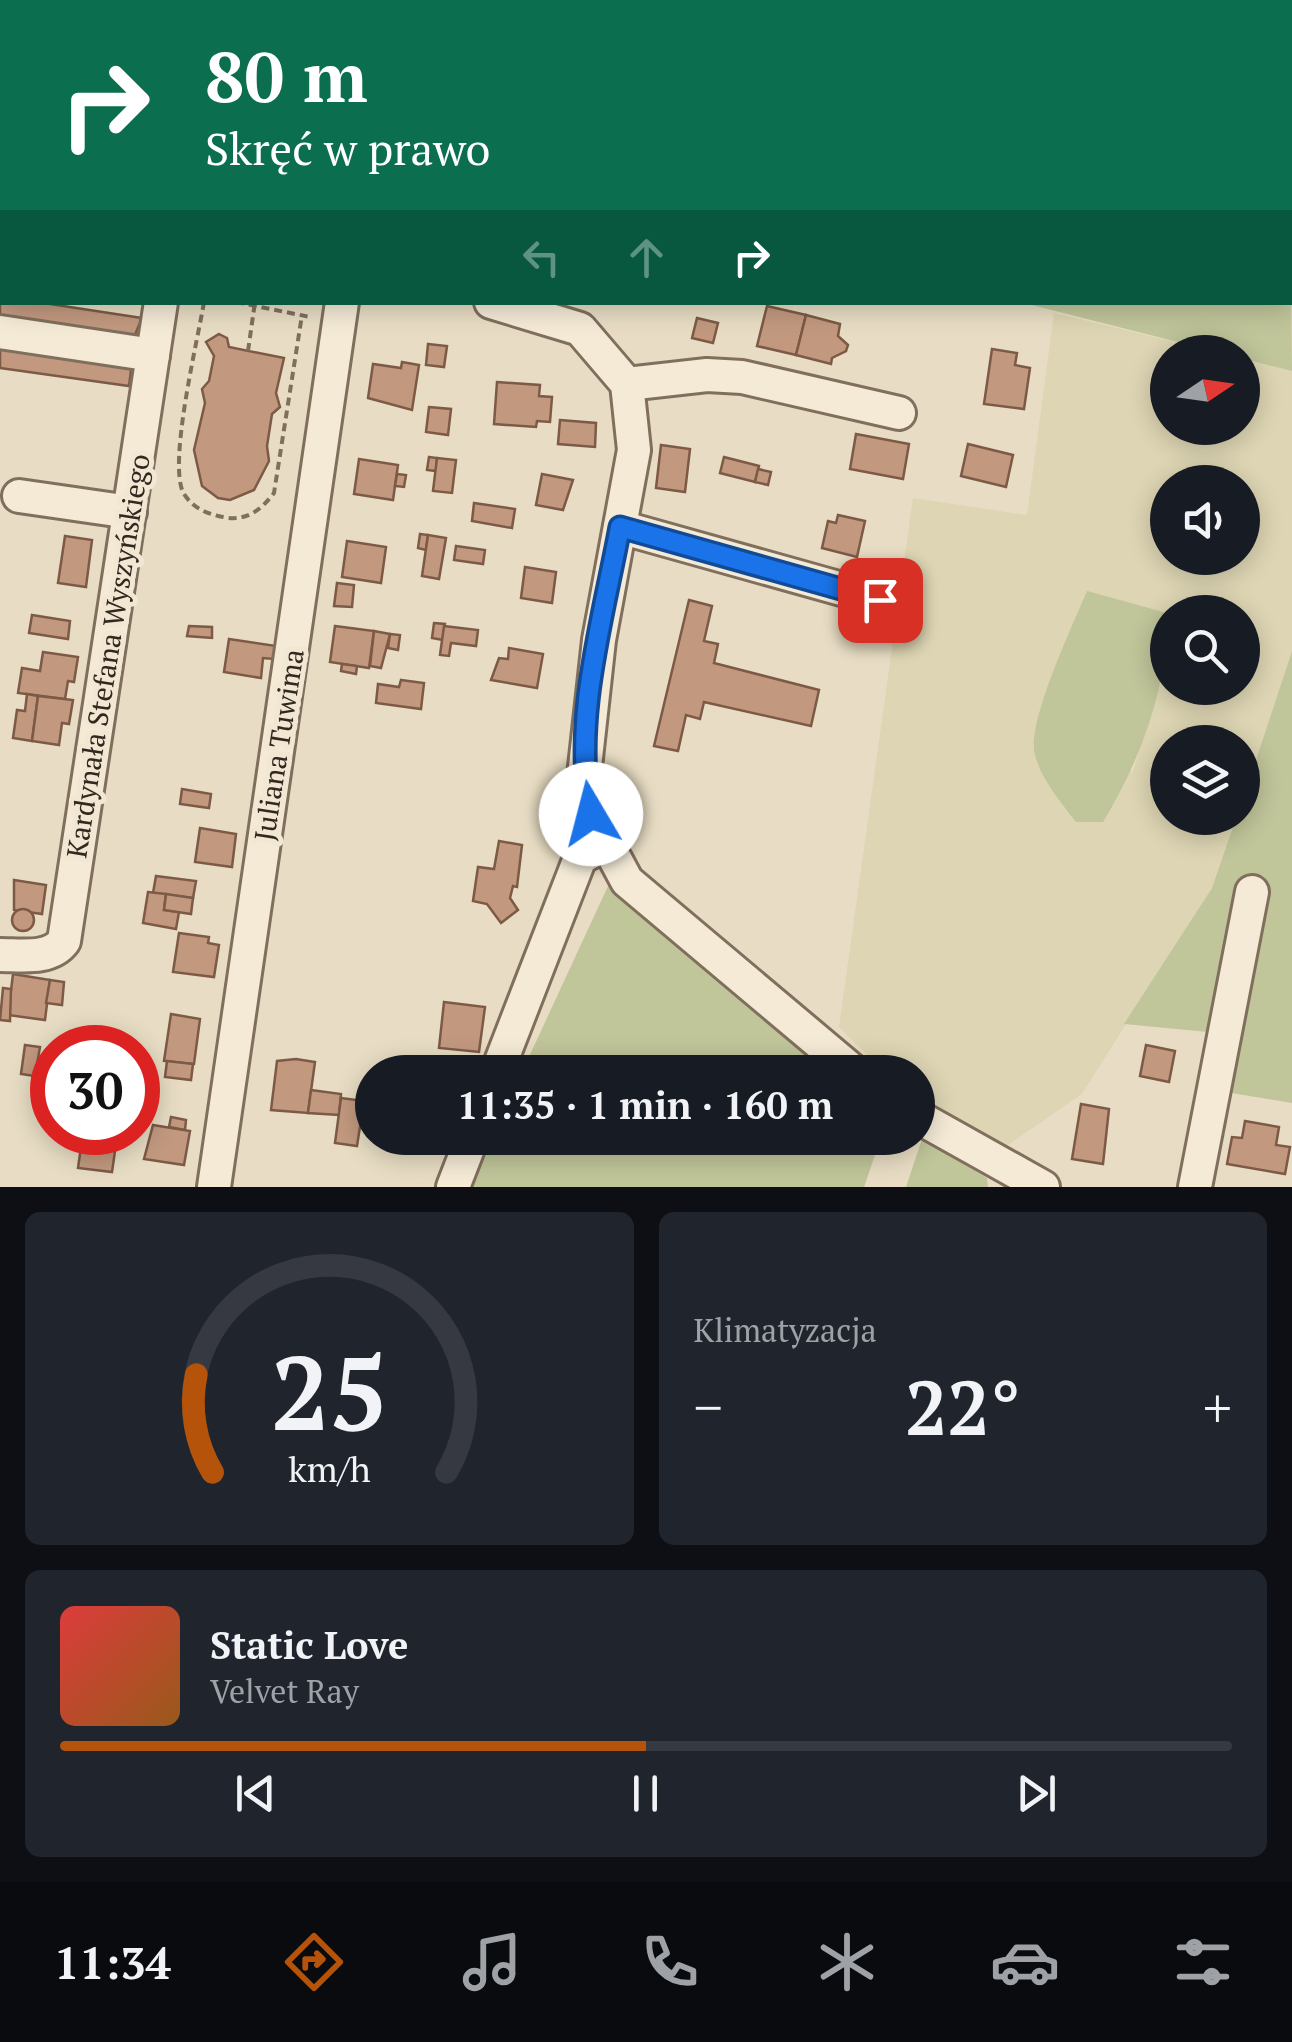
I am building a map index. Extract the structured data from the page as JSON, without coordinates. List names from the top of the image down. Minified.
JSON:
{"streets":{"street":["Kardynała Stefana Wyszyńskiego","Juliana Tuwima"]},"north":"right","page":{"turn":["80 m","Skręć w prawo"],"limit":"30","trip":"11:35 · 1 min · 160 m","tile":"Klimatyzacja","heat":["−","22°","+"],"song":["Static Love","Velvet Ray"],"tabs":"11:34","gauge":["25","km/h"]}}
